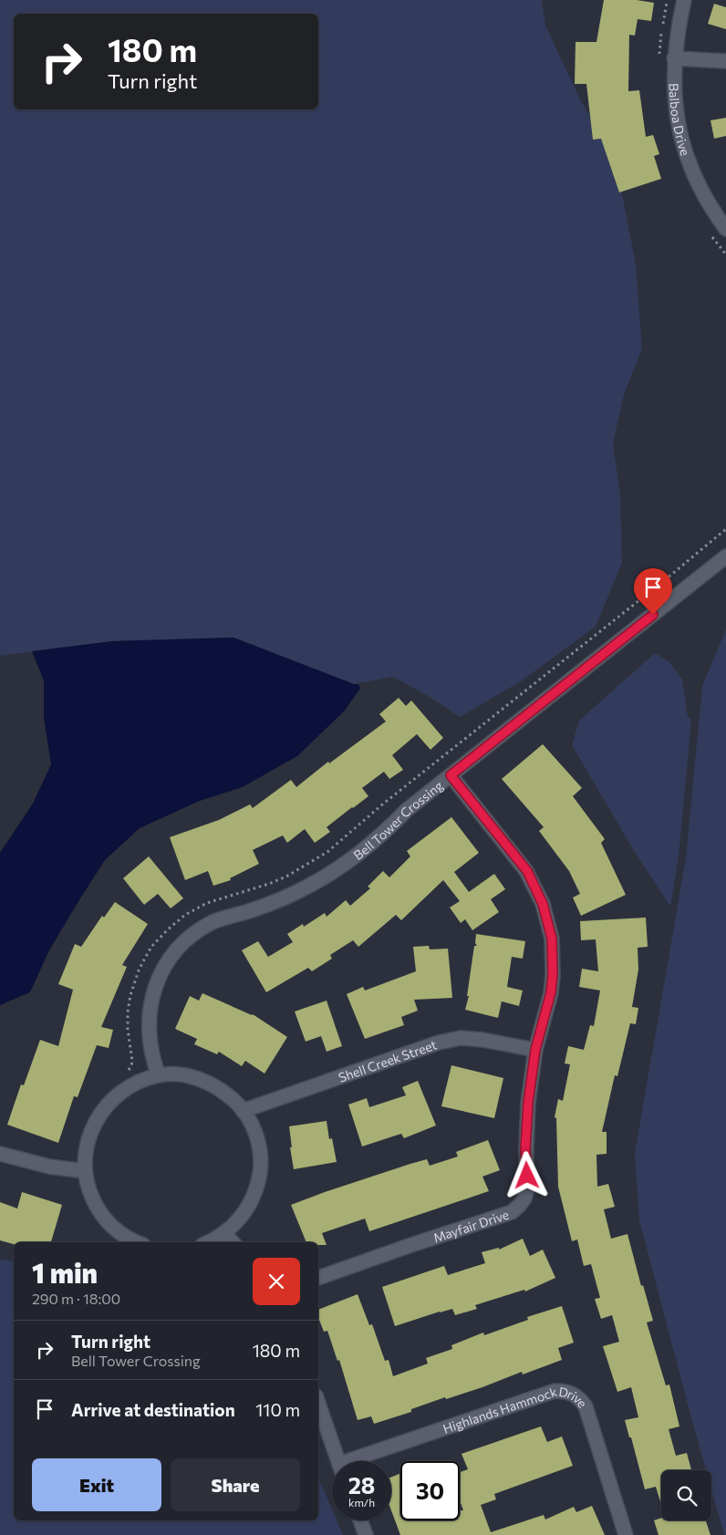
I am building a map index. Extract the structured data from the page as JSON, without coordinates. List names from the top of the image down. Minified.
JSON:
{"streets":{"street":["Balboa Drive","Bell Tower Crossing","Shell Creek Street","Mayfair Drive","Highlands Hammock Drive"]},"crossings":[["Bell Tower Crossing","Mayfair Drive"],["Shell Creek Street","Mayfair Drive"]],"page":{"turn":["180 m","Turn right"],"heading":["1 min","290 m · 18:00"],"list":[{"name":"Turn right","note":"Bell Tower Crossing","value":"180 m"},{"name":"Arrive at destination","value":"110 m"}],"buttons":["Exit","Share"],"speed":"28 km/h","limit":"30"}}
